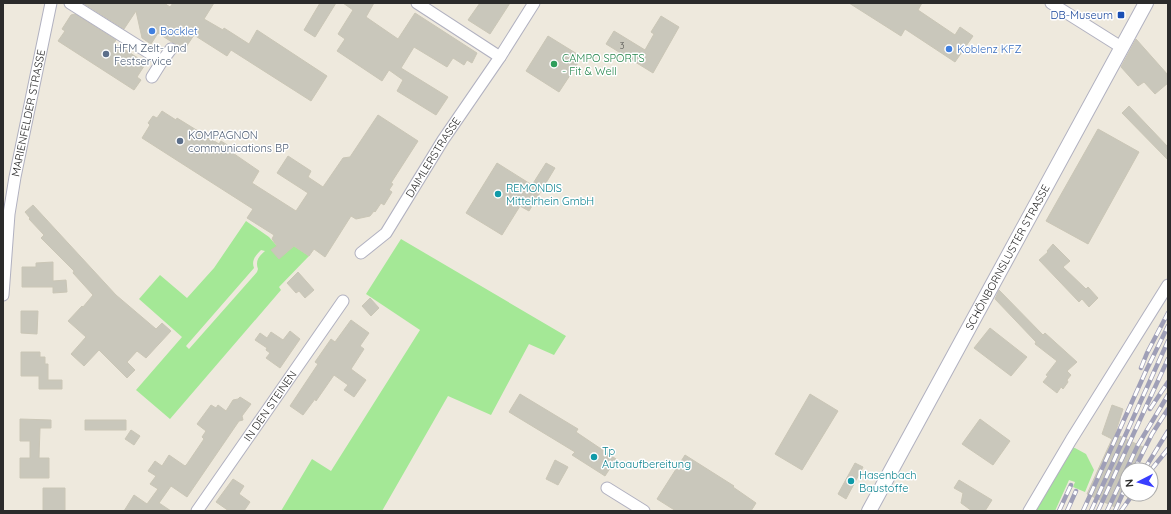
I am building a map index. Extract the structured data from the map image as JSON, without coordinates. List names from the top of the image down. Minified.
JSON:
{"streets":{"street":["MARIENFELDER STRASSE","DAIMLERSTRASSE","SCHÖNBORNSLUSTER STRASSE","IN DEN STEINEN"]},"places":{"transit":["DB-Museum"],"other":["Bocklet","Koblenz KFZ","HFM Zelt- und Festservice","CAMPO SPORTS - Fit & Well","KOMPAGNON communications BP","REMONDIS Mittelrhein GmbH","Tp Autoaufbereitung","Hasenbach Baustoffe"]},"house_numbers":["3"],"north":"left"}
